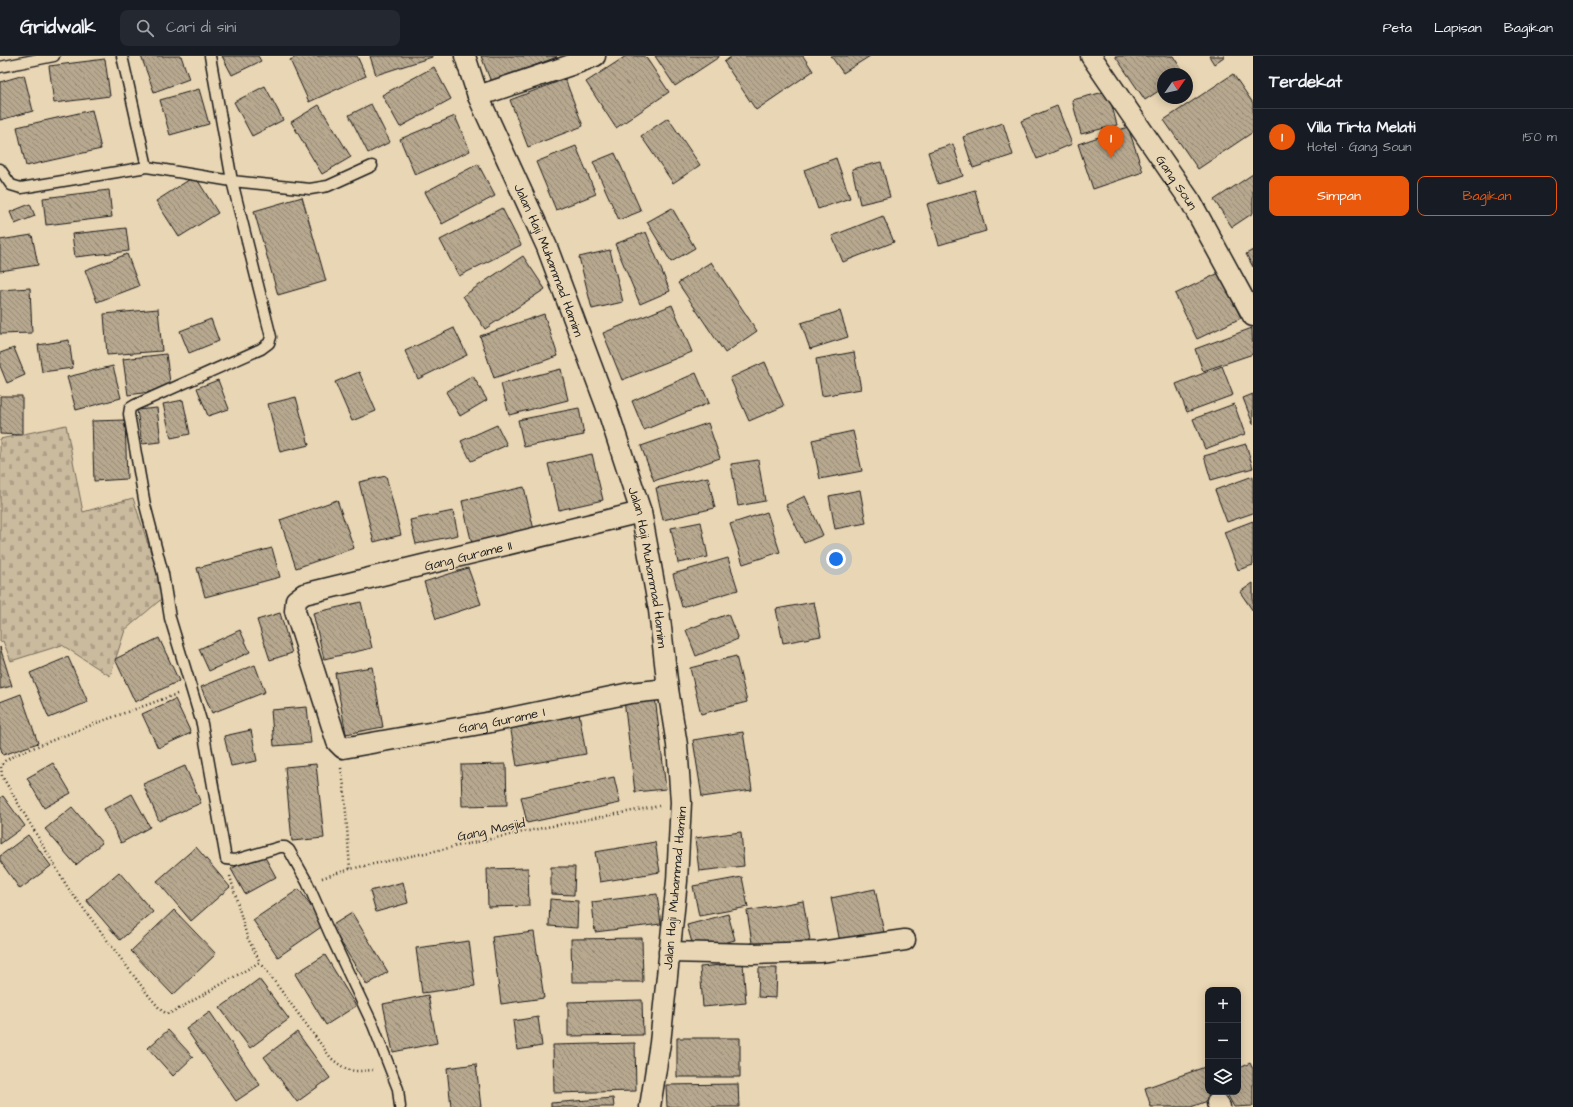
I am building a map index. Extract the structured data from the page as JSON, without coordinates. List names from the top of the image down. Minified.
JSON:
{"streets":{"street":["Gang Soun","Jalan Haji Muhammad Hamim","Gang Gurame II","Gang Gurame I"],"path":["Gang Masjid"]},"crossings":[["Jalan Haji Muhammad Hamim","Gang Gurame II"],["Jalan Haji Muhammad Hamim","Gang Gurame I"],["Jalan Haji Muhammad Hamim","Gang Masjid"],["Gang Gurame II","Gang Gurame I"]],"north":"top right","page":{"header":"Gridwalk","search":"Cari di sini","nav":["Peta","Lapisan","Bagikan"],"heading":"Terdekat","list":[{"mark":"1","name":"Villa Tirta Melati","note":"Hotel · Gang Soun","value":"150 m"}],"pins":"1","buttons":["Simpan","Bagikan"],"map_buttons":["+","−"]}}
